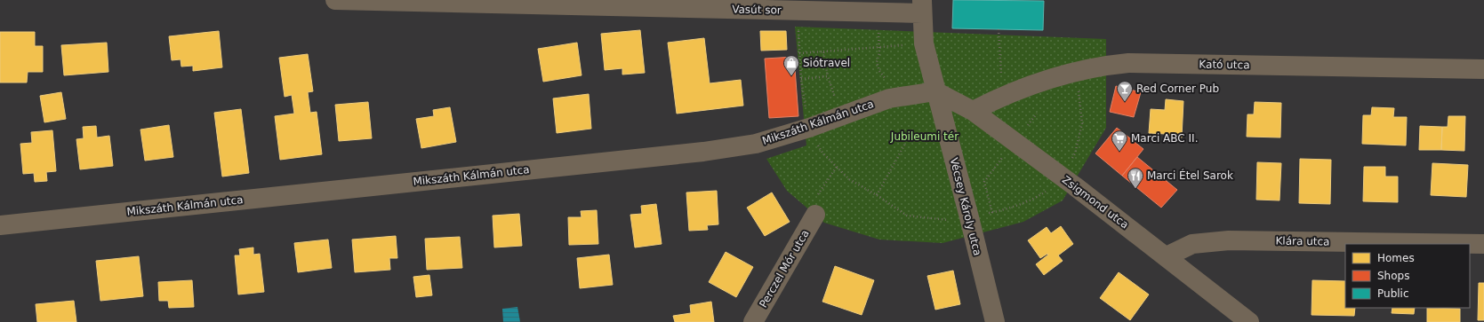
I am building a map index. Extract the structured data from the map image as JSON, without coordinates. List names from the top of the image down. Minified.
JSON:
{"streets":{"street":["Vasút sor","Kató utca","Mikszáth Kálmán utca","Zsigmond utca","Vécsey Károly utca","Klára utca","Perczel Mór utca"]},"crossings":[["Kató utca","Zsigmond utca"],["Mikszáth Kálmán utca","Zsigmond utca"],["Mikszáth Kálmán utca","Vécsey Károly utca"],["Zsigmond utca","Vécsey Károly utca"],["Zsigmond utca","Klára utca"]],"parks":["Jubileumi tér"],"places":{"shop":["Siótravel"],"bar":["Red Corner Pub"],"supermarket":["Marci ABC II."],"restaurant":["Marci Étel Sarok"]},"legend":["Homes","Shops","Public"]}
